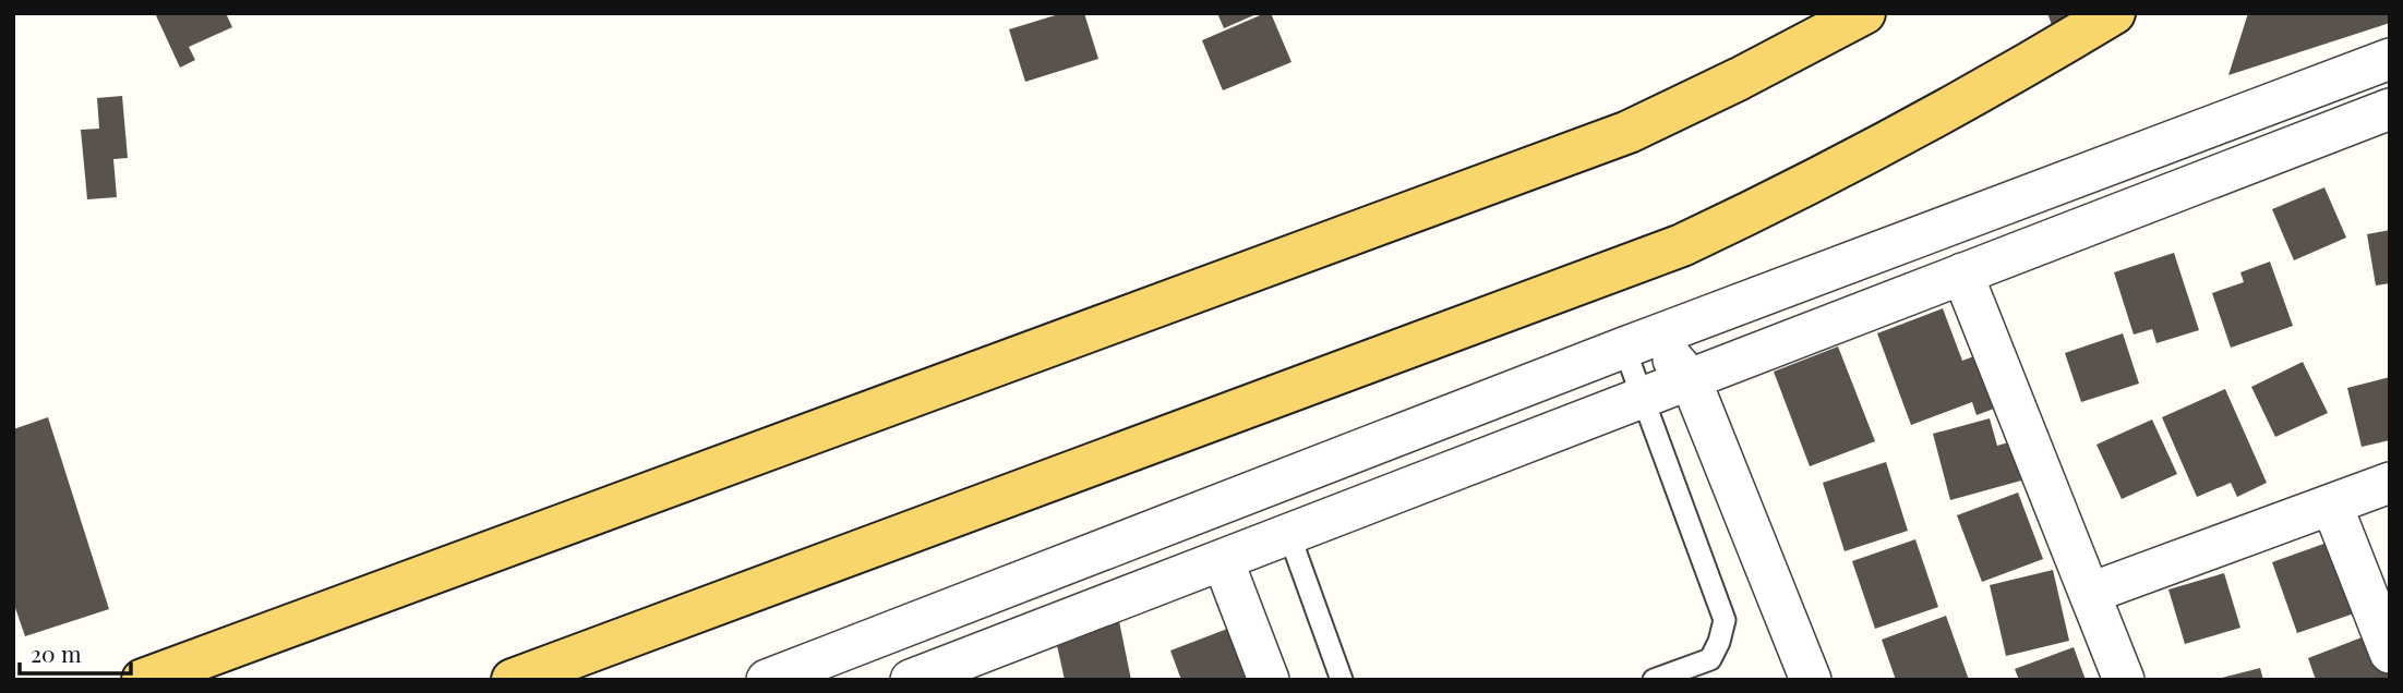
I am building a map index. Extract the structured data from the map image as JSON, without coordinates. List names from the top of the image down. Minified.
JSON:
{"scale_bar":"20 m"}
